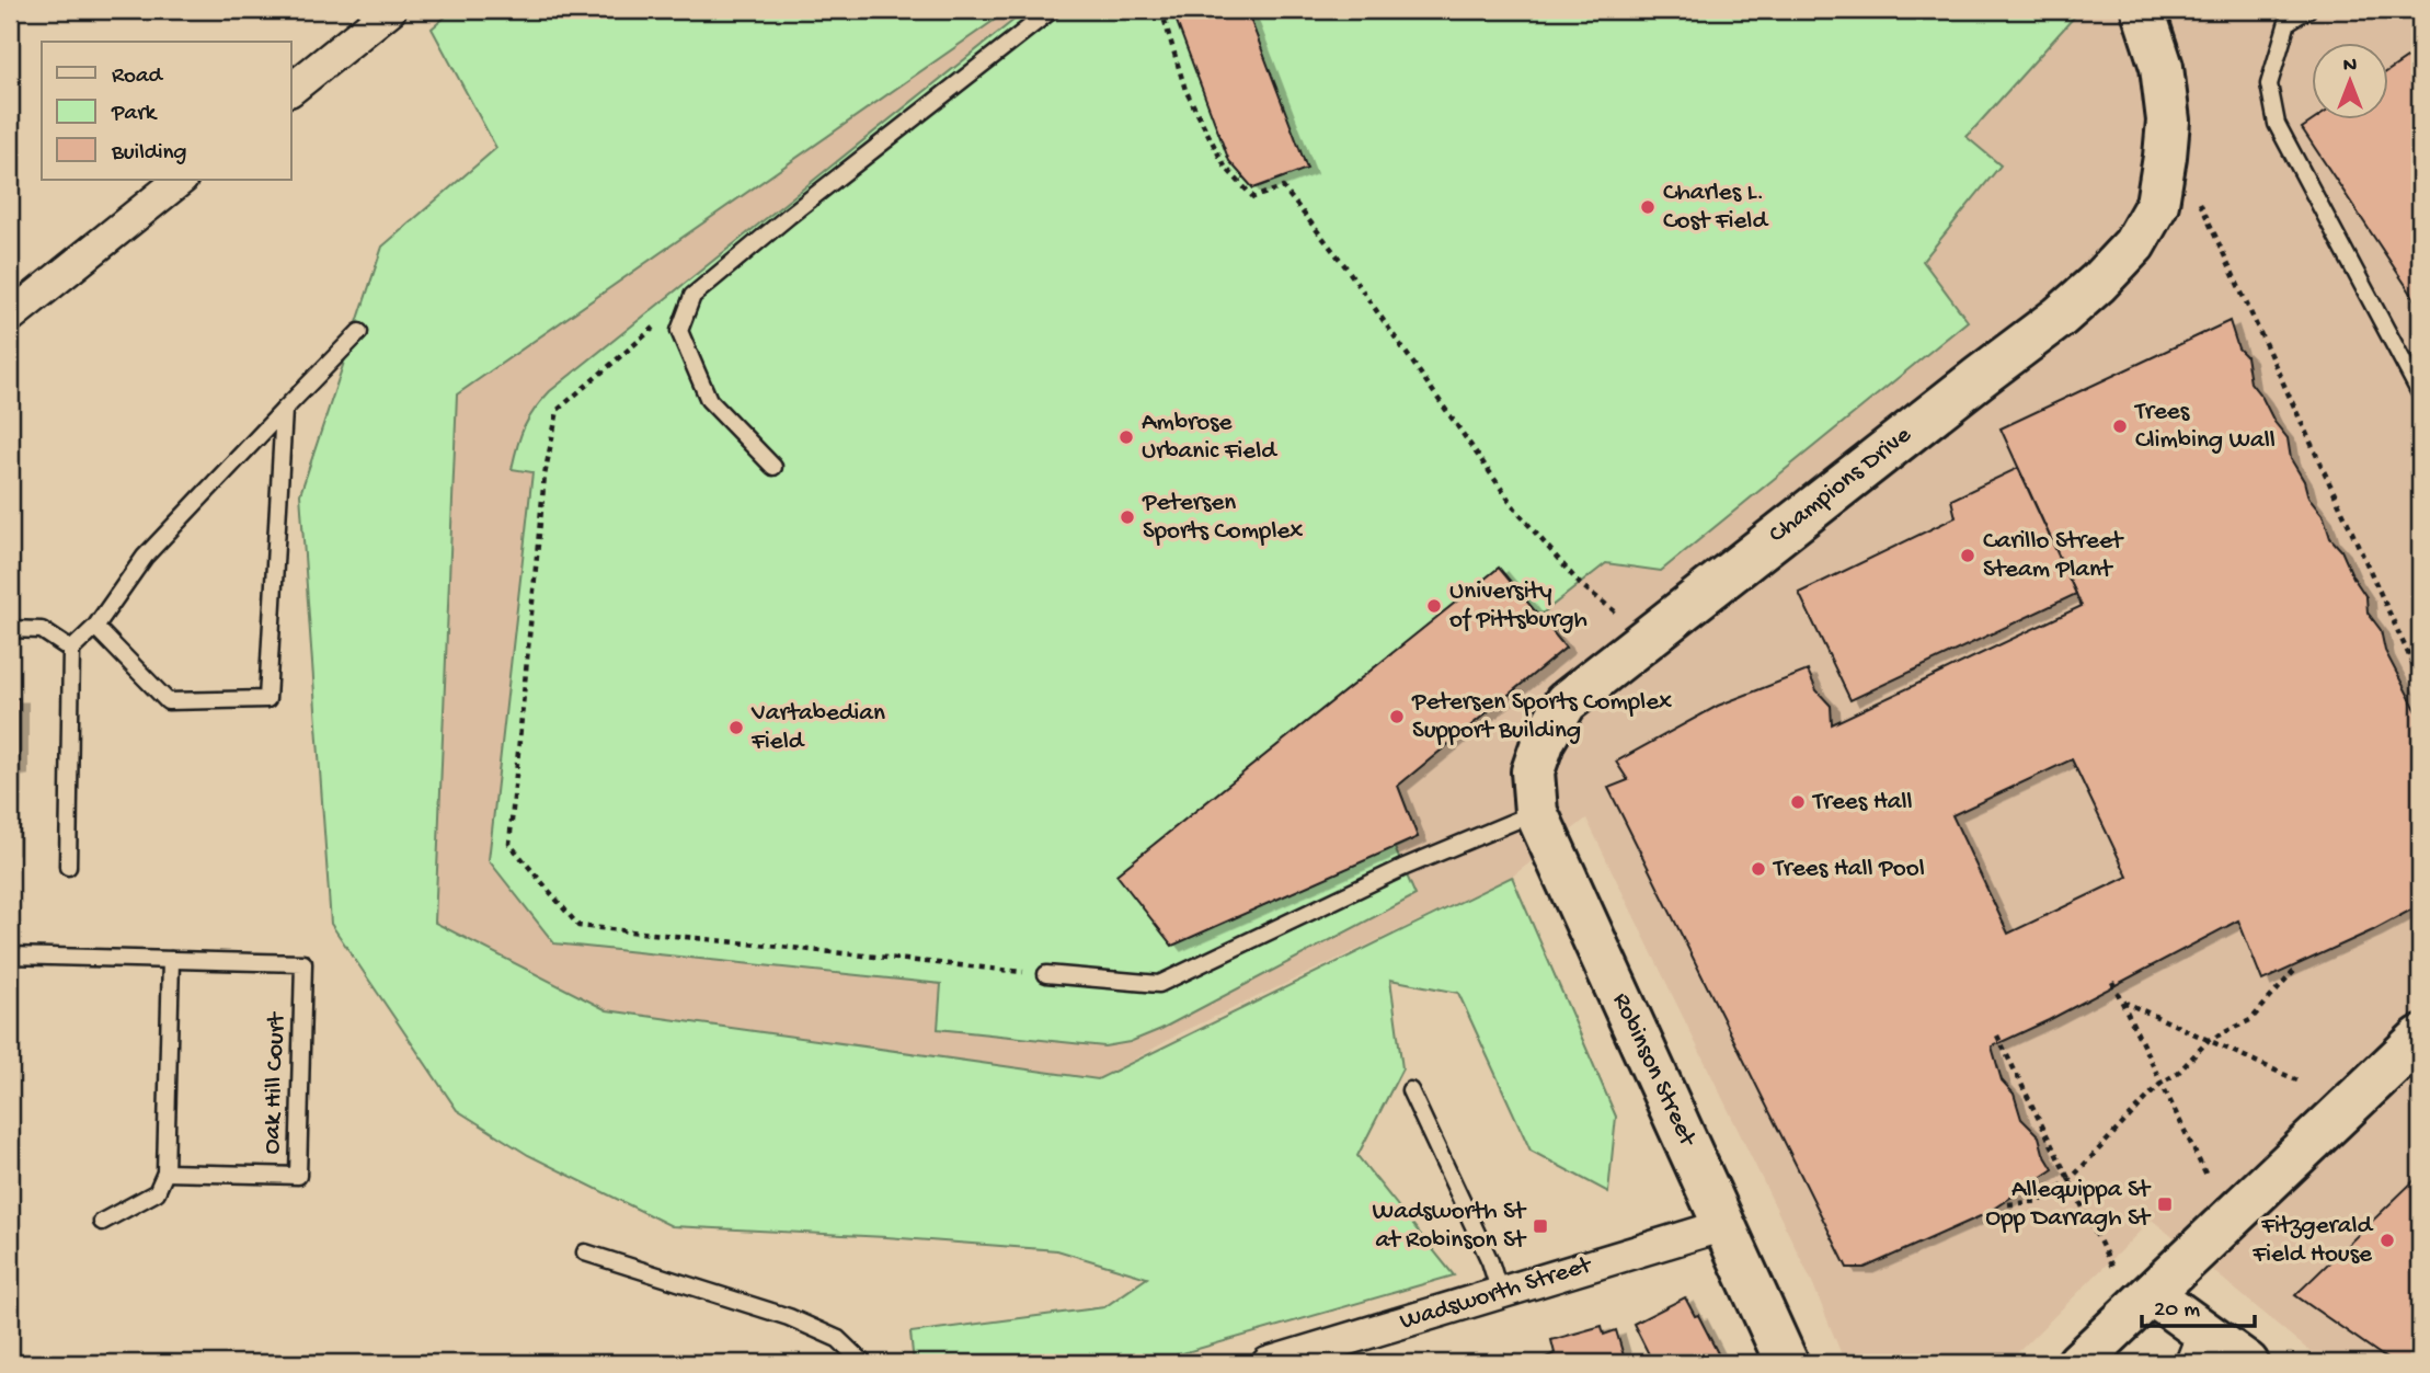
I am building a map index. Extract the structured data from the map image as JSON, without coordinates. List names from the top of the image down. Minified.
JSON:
{"streets":{"street":["Champions Drive","Robinson Street","Wadsworth Street"],"lane":["Oak Hill Court"]},"crossings":[["Champions Drive","Robinson Street"],["Robinson Street","Wadsworth Street"]],"places":{"other":["Charles L. Cost Field","Trees Climbing Wall","Ambrose Urbanic Field","Petersen Sports Complex","Carillo Street Steam Plant","University of Pittsburgh","Petersen Sports Complex Support Building","Vartabedian Field","Trees Hall","Trees Hall Pool","Fitzgerald Field House"],"transit":["Allequippa St Opp Darragh St","Wadsworth St at Robinson St"]},"legend":["Road","Park","Building"],"scale_bar":"20 m","north":"top"}
